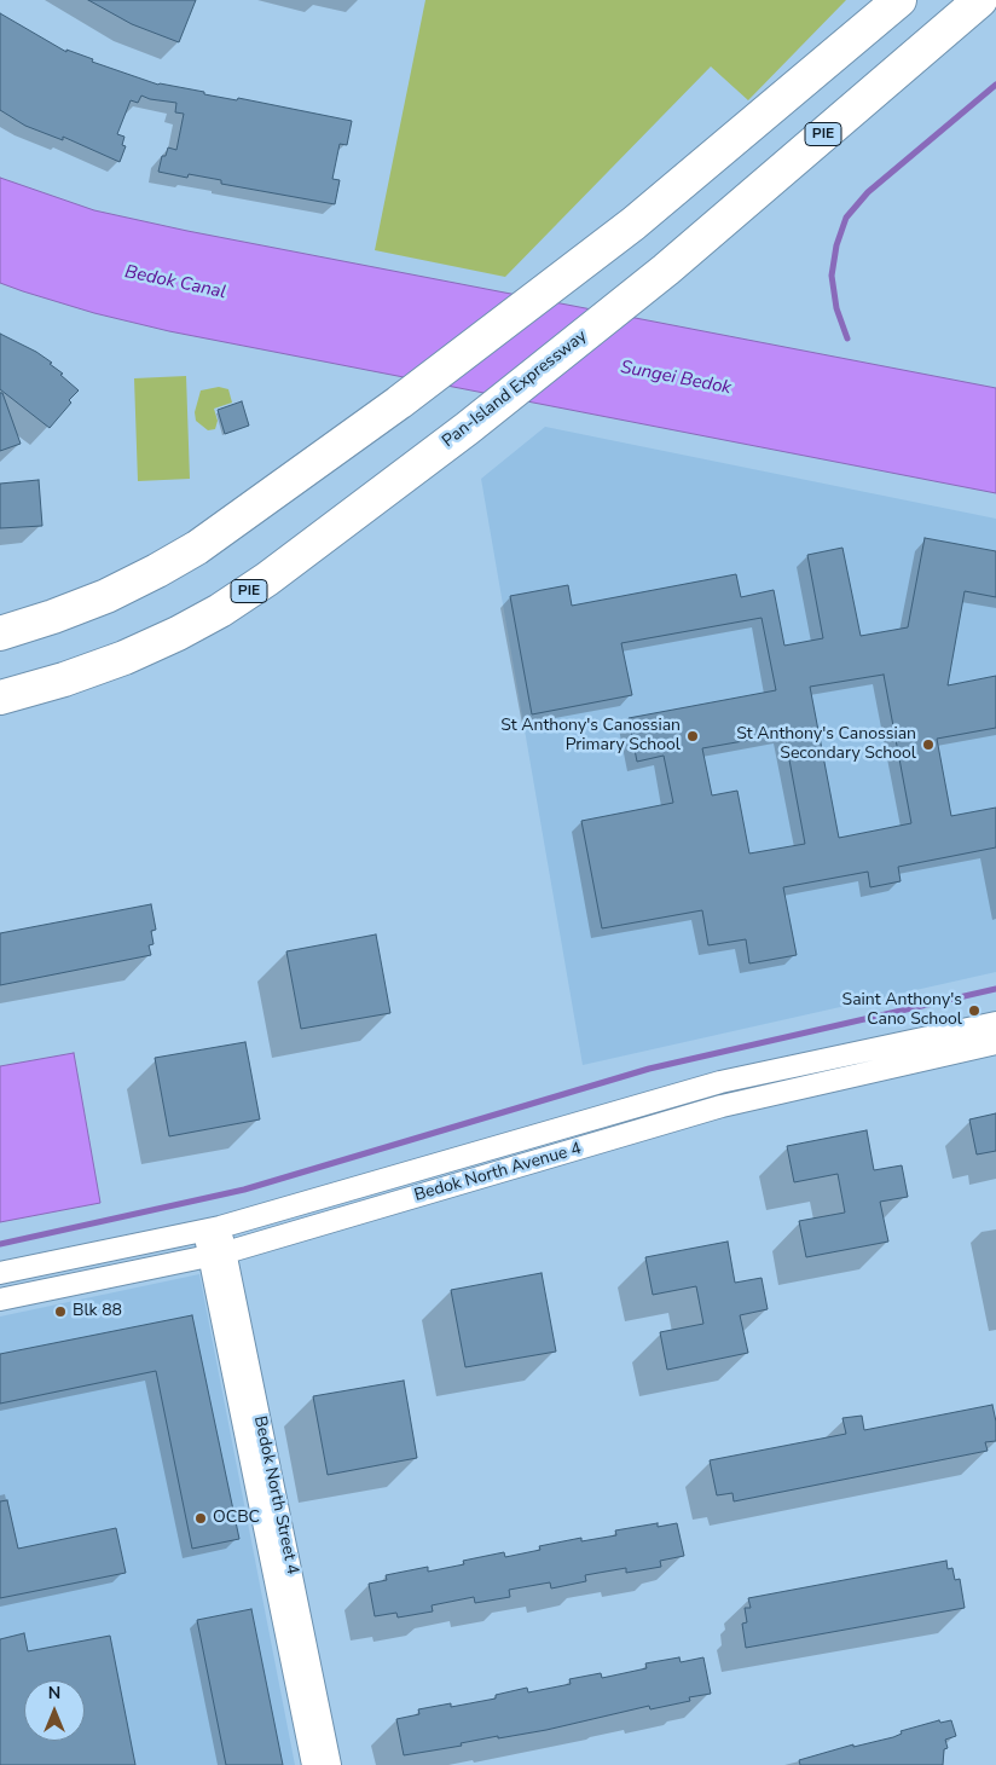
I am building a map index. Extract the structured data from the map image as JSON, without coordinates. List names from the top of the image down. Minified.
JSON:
{"streets":{"highway":["PIE","Pan-Island Expressway"],"street":["Bedok North Avenue 4","Bedok North Street 4"]},"crossings":[["Bedok North Avenue 4","Bedok North Street 4"]],"water":["Bedok Canal","Sungei Bedok"],"places":["St Anthony's Canossian Primary School","St Anthony's Canossian Secondary School","Saint Anthony's Cano School","Blk 88","OCBC"],"north":"top"}
